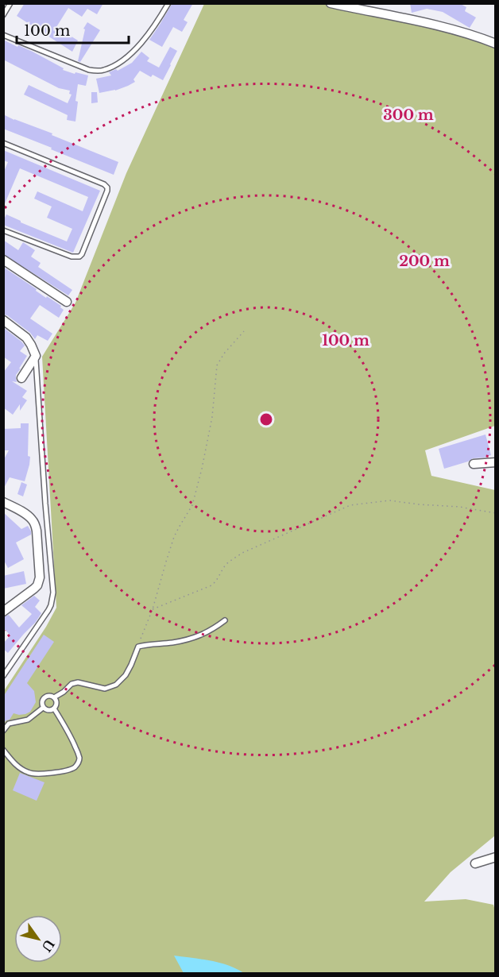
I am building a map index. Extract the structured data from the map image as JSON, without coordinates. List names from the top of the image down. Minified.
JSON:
{"scale_bar":"100 m","north":"bottom right","rings":["300 m","200 m","100 m"]}
